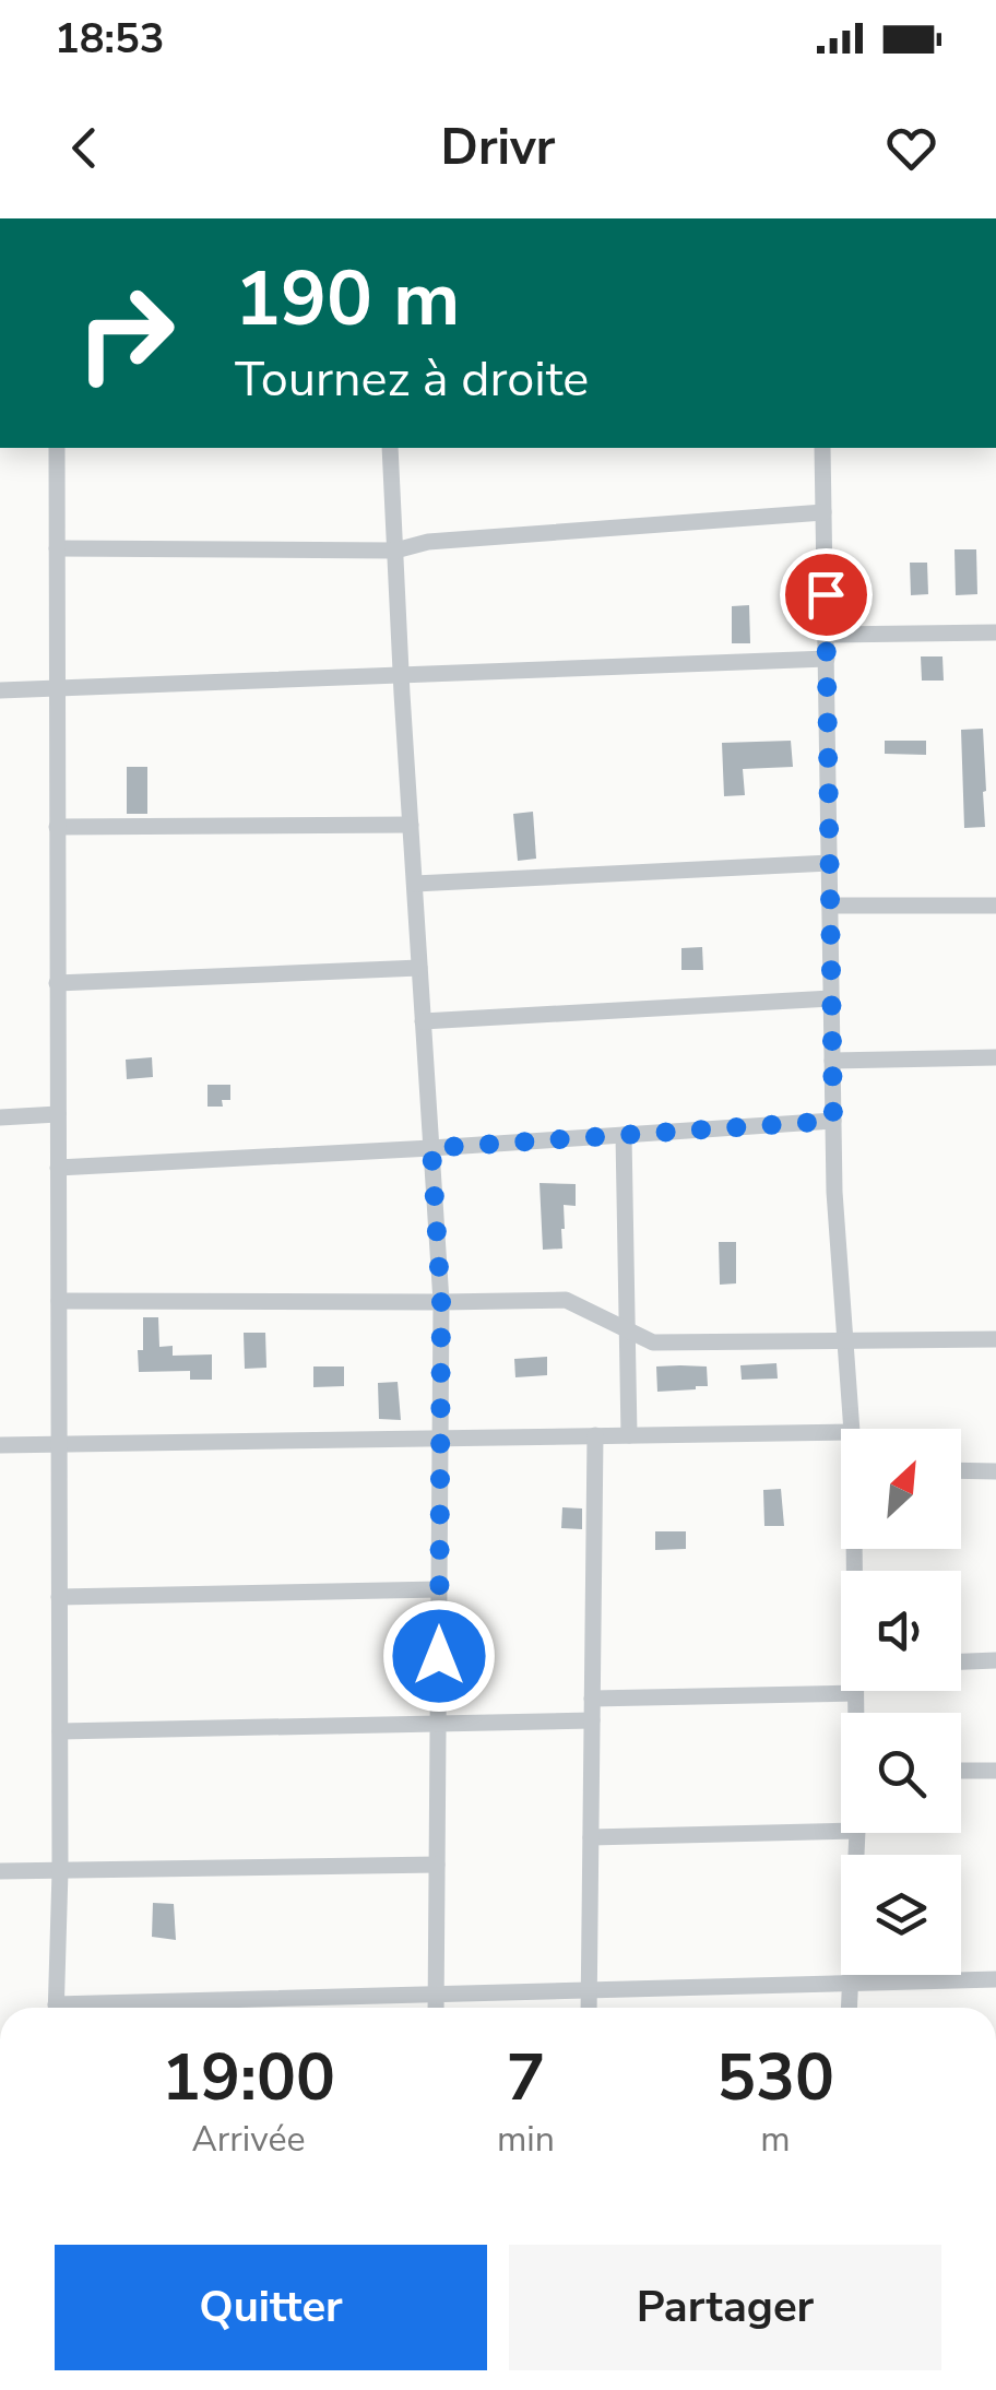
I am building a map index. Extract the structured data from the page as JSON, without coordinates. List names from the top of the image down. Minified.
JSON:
{"north":"top right","page":{"status":"18:53","header":"Drivr","turn":["190 m","Tournez à droite"],"eta":["19:00","Arrivée","7","min","530","m"],"buttons":["Quitter","Partager"]}}
